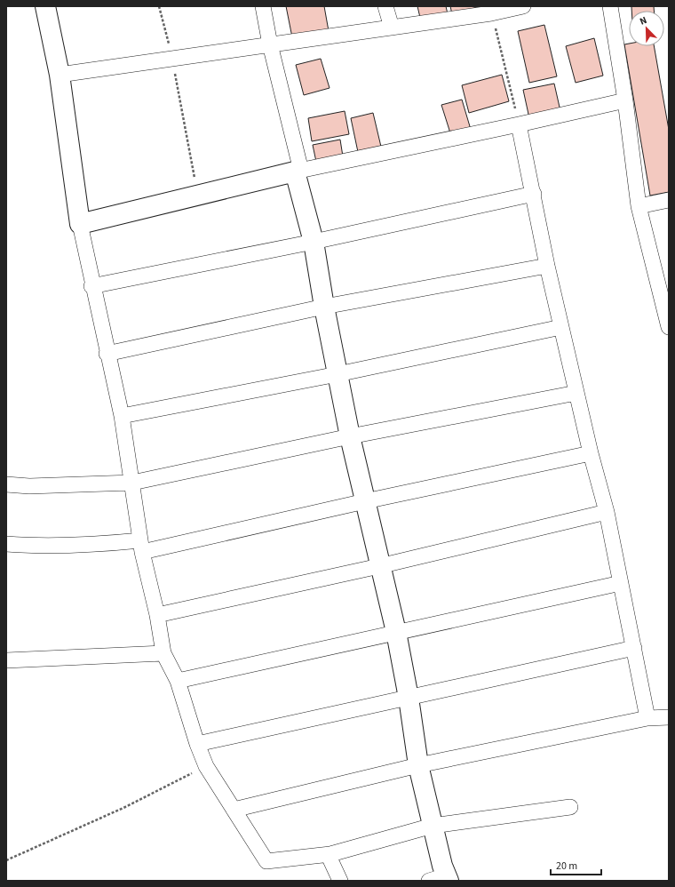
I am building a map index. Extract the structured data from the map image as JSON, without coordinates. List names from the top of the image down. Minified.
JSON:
{"scale_bar":"20 m","north":"top left"}
